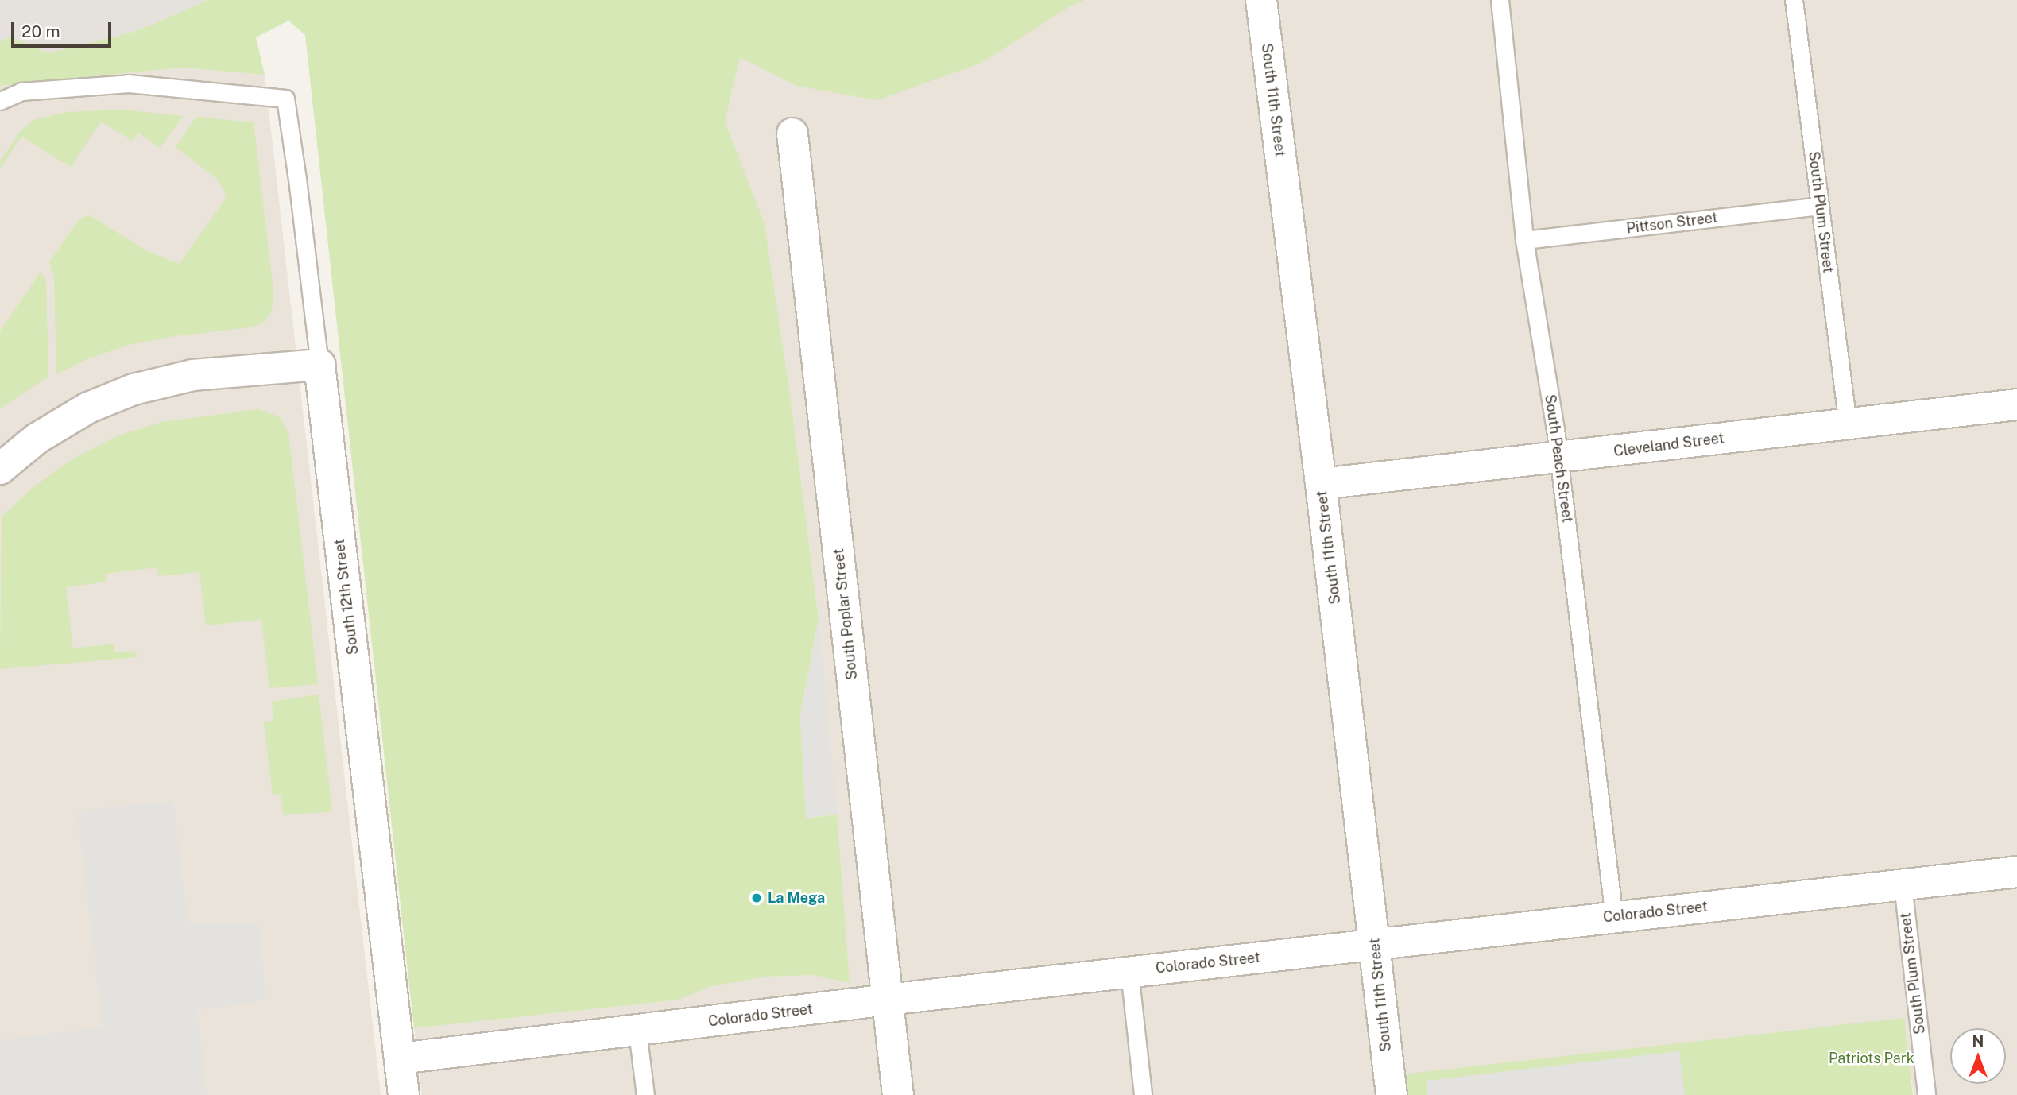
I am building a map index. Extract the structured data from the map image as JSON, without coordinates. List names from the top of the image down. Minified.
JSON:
{"streets":{"street":["South 11th Street","Cleveland Street","South 12th Street","South Poplar Street","Colorado Street"],"lane":["South Plum Street","Pittson Street","South Peach Street"]},"crossings":[["South 11th Street","Cleveland Street"],["South 11th Street","Colorado Street"],["South Plum Street","Pittson Street"],["South Plum Street","Cleveland Street"],["South Plum Street","Colorado Street"],["Pittson Street","South Peach Street"],["Cleveland Street","South Peach Street"],["South Peach Street","Colorado Street"],["South 12th Street","Colorado Street"],["South Poplar Street","Colorado Street"]],"parks":["Patriots Park"],"places":["La Mega"],"scale_bar":"20 m","north":"top"}
